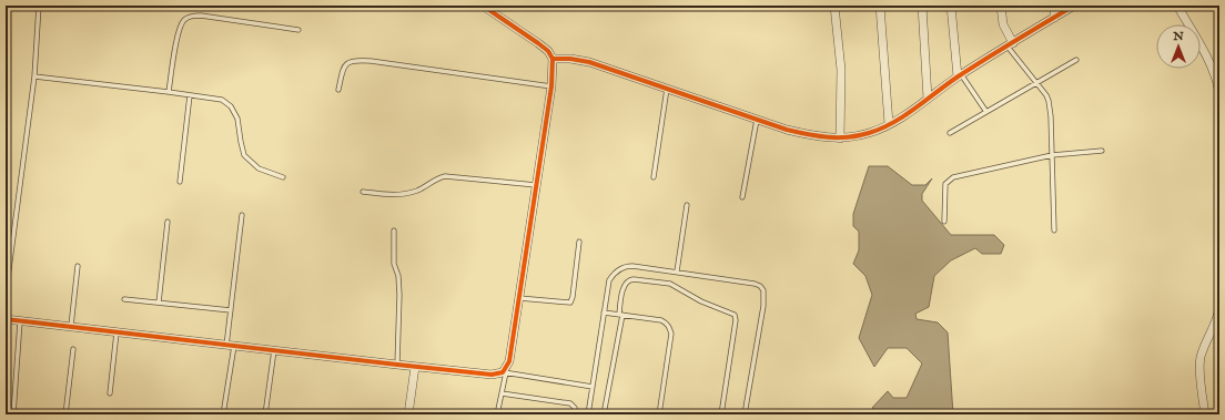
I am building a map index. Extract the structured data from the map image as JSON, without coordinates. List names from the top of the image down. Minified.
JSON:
{"north":"top"}
